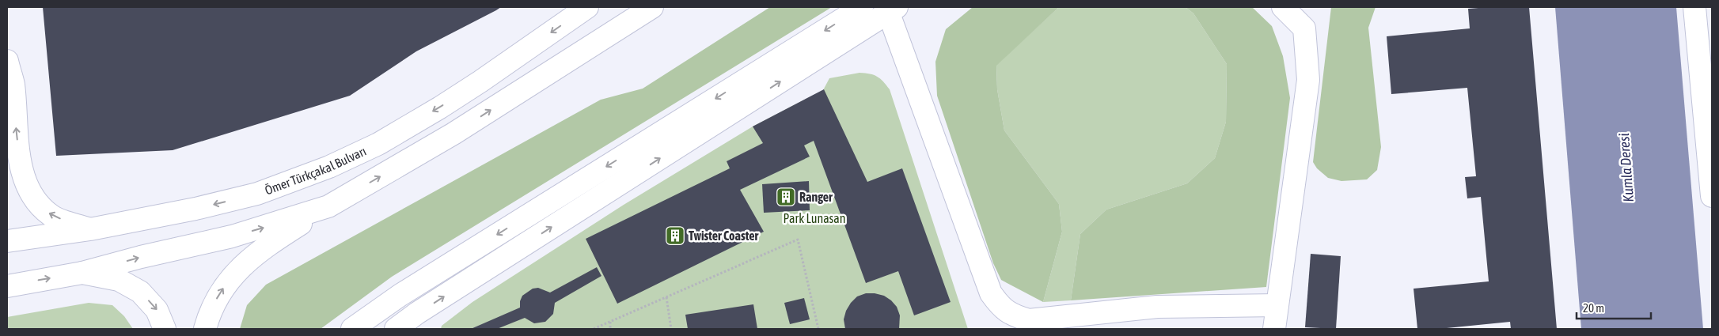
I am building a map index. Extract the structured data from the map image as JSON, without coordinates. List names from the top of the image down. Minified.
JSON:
{"streets":{"street":["Ömer Türkçakal Bulvarı"]},"water":["Kumla Deresi"],"parks":["Park Lunasan"],"places":{"building":["Ranger","Twister Coaster"]},"scale_bar":"20 m"}
